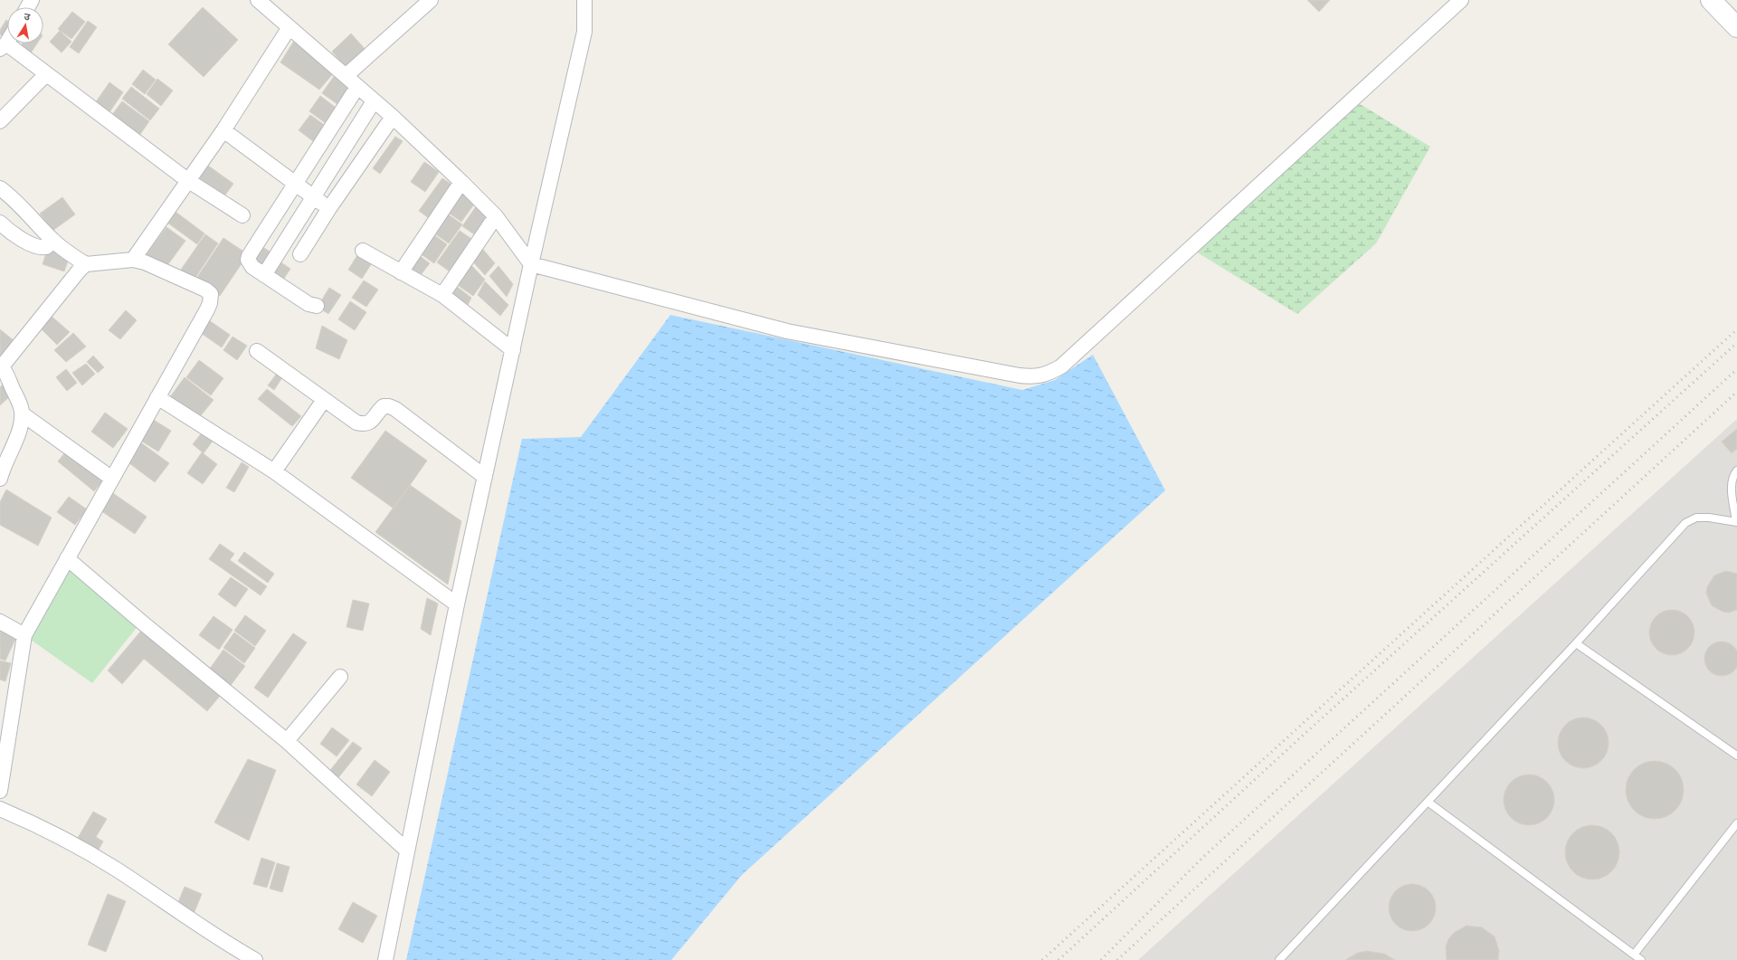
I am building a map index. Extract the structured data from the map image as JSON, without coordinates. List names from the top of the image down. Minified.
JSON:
{"north":"top"}
